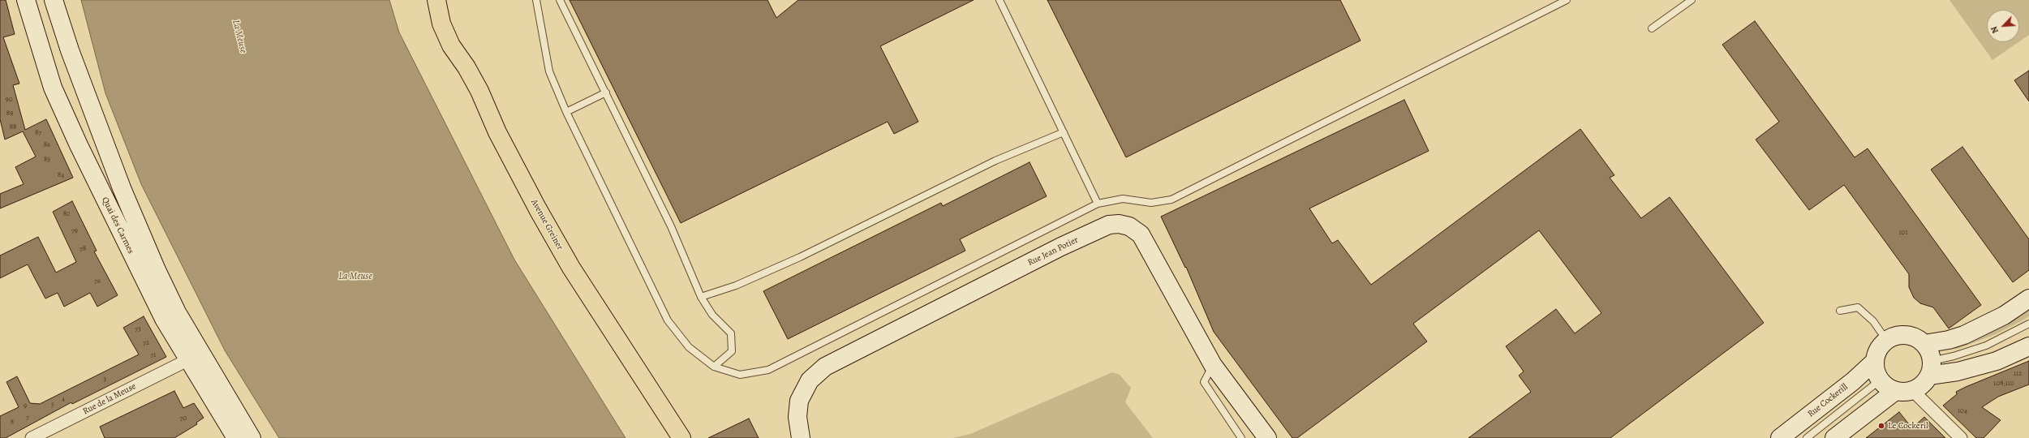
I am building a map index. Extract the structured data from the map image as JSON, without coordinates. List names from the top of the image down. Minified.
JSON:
{"streets":{"main road":["Avenue Greiner","Quai des Carmes","Rue Jean Potier","Rue Cockerill"],"street":["Rue de la Meuse"]},"crossings":[["Quai des Carmes","Rue de la Meuse"]],"water":["La Meuse"],"places":["Le Cockeril"],"house_numbers":["90","89","88","87","86","85","84","80","79","101","78","76","73","72","71","112","3","108;110","4","5","9","104","7","70","8"],"north":"bottom left"}
